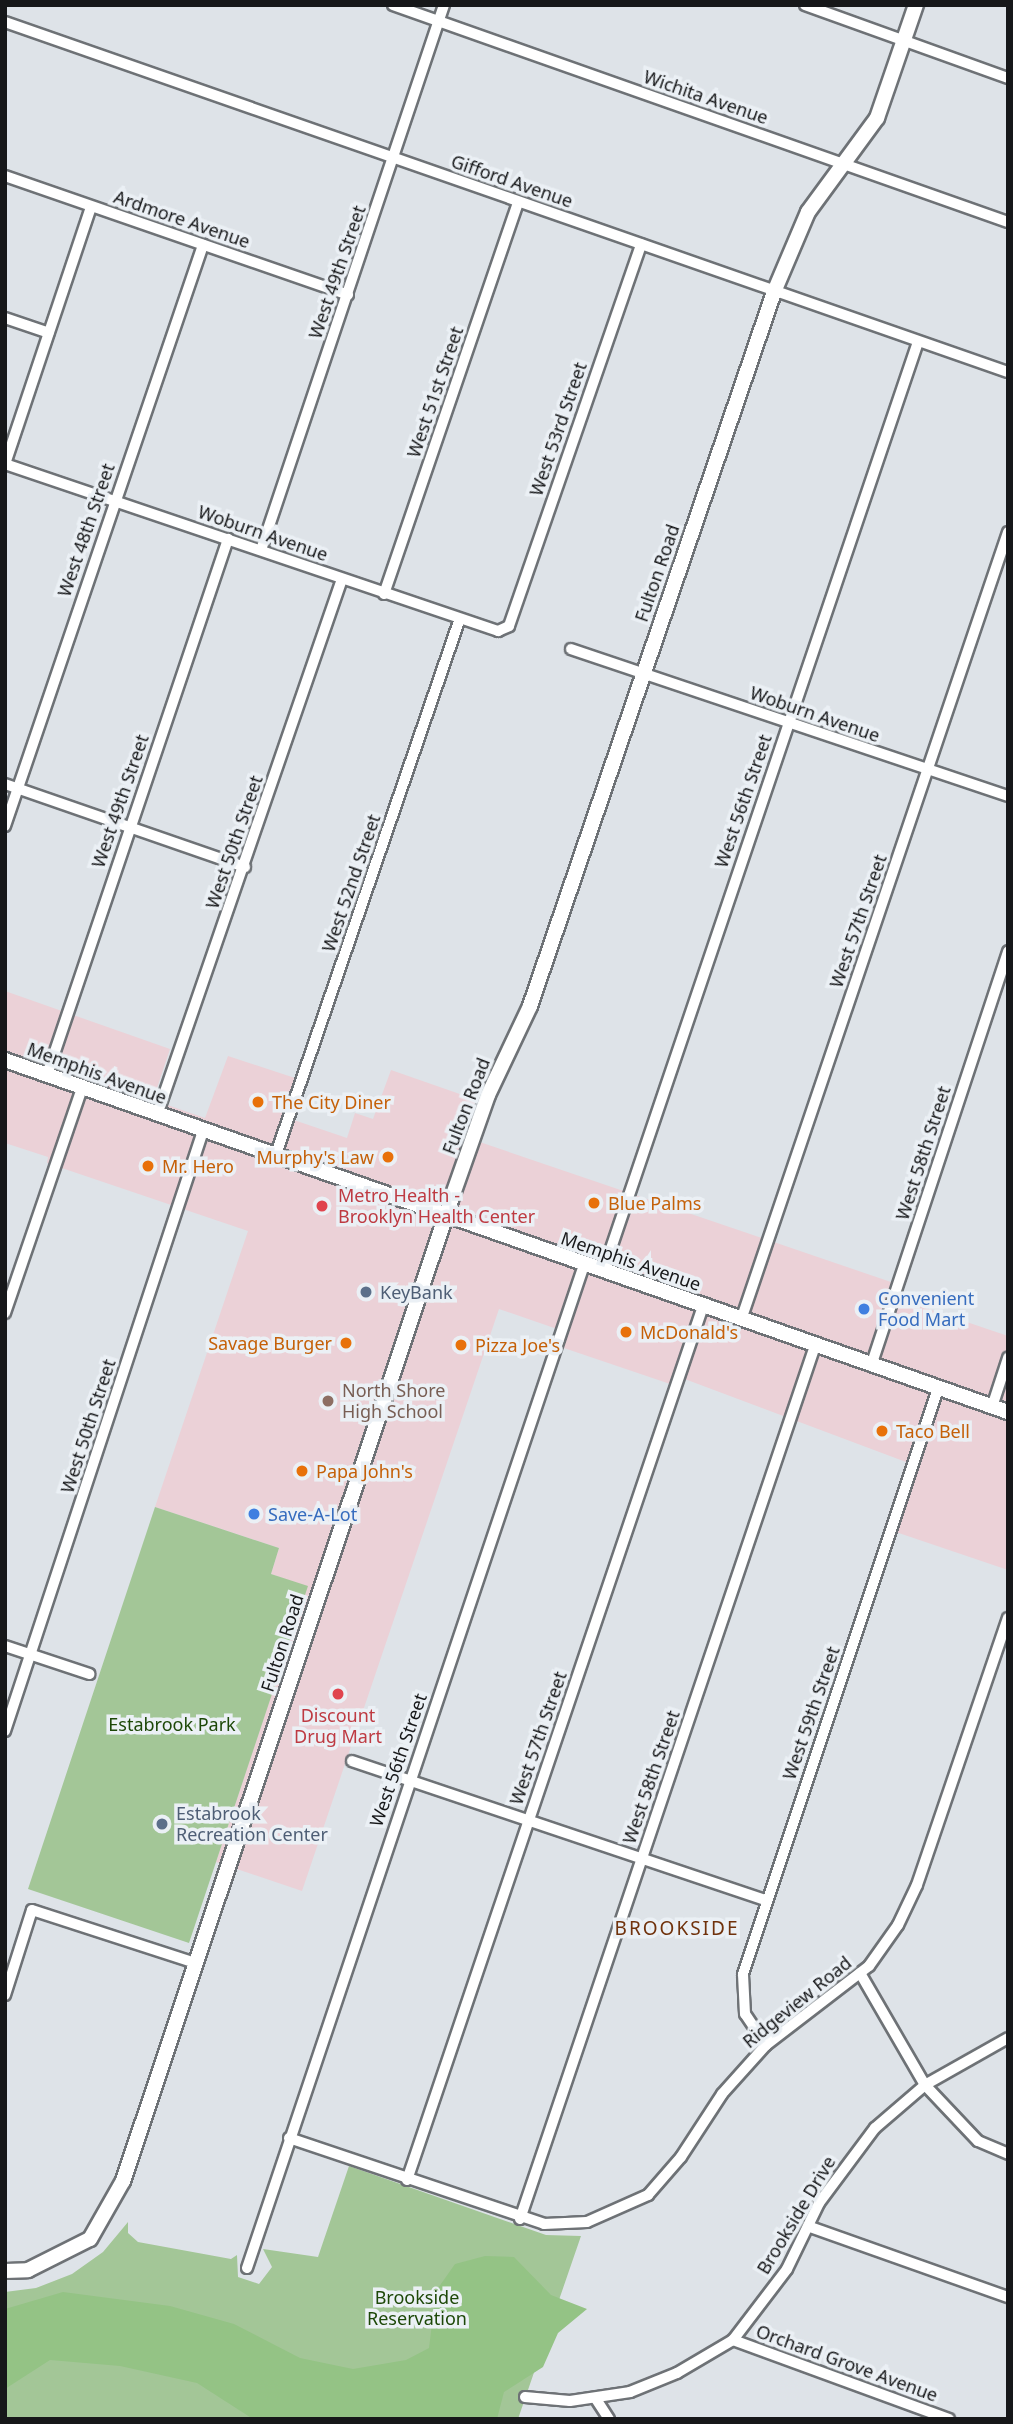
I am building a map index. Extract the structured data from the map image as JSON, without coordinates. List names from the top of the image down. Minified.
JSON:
{"streets":{"main road":["Fulton Road","Memphis Avenue"],"street":["Wichita Avenue","Gifford Avenue","Ardmore Avenue","West 49th Street","West 51st Street","West 53rd Street","West 48th Street","Woburn Avenue","West 56th Street","West 50th Street","West 52nd Street","West 57th Street","West 58th Street","West 59th Street","Ridgeview Road","Brookside Drive","Orchard Grove Avenue"]},"crossings":[["Wichita Avenue","West 49th Street"],["Wichita Avenue","Fulton Road"],["Gifford Avenue","West 49th Street"],["Gifford Avenue","West 51st Street"],["Gifford Avenue","West 53rd Street"],["Gifford Avenue","Fulton Road"],["Gifford Avenue","West 56th Street"],["Ardmore Avenue","West 49th Street"],["Ardmore Avenue","West 48th Street"],["West 49th Street","Woburn Avenue"],["West 49th Street","Memphis Avenue"],["West 51st Street","Woburn Avenue"],["West 53rd Street","Woburn Avenue"],["West 48th Street","Woburn Avenue"],["Woburn Avenue","Fulton Road"],["Woburn Avenue","West 56th Street"],["Woburn Avenue","West 50th Street"],["Woburn Avenue","West 52nd Street"],["Woburn Avenue","West 57th Street"],["Fulton Road","Memphis Avenue"],["West 56th Street","Memphis Avenue"],["West 56th Street","Ridgeview Road"],["West 50th Street","Memphis Avenue"],["West 52nd Street","Memphis Avenue"],["West 57th Street","Memphis Avenue"],["West 57th Street","Ridgeview Road"],["Memphis Avenue","West 58th Street"],["Memphis Avenue","West 59th Street"],["West 58th Street","Ridgeview Road"],["West 59th Street","Ridgeview Road"],["Brookside Drive","Orchard Grove Avenue"]],"districts":["BROOKSIDE"],"parks":["Estabrook Park","Brookside Reservation"],"places":["The City Diner","Murphy's Law","Mr. Hero","Blue Palms","Metro Health - Brooklyn Health Center","KeyBank","Convenient Food Mart","McDonald's","Savage Burger","Pizza Joe's","North Shore High School","Taco Bell","Papa John's","Save-A-Lot","Discount Drug Mart","Estabrook Recreation Center"]}
